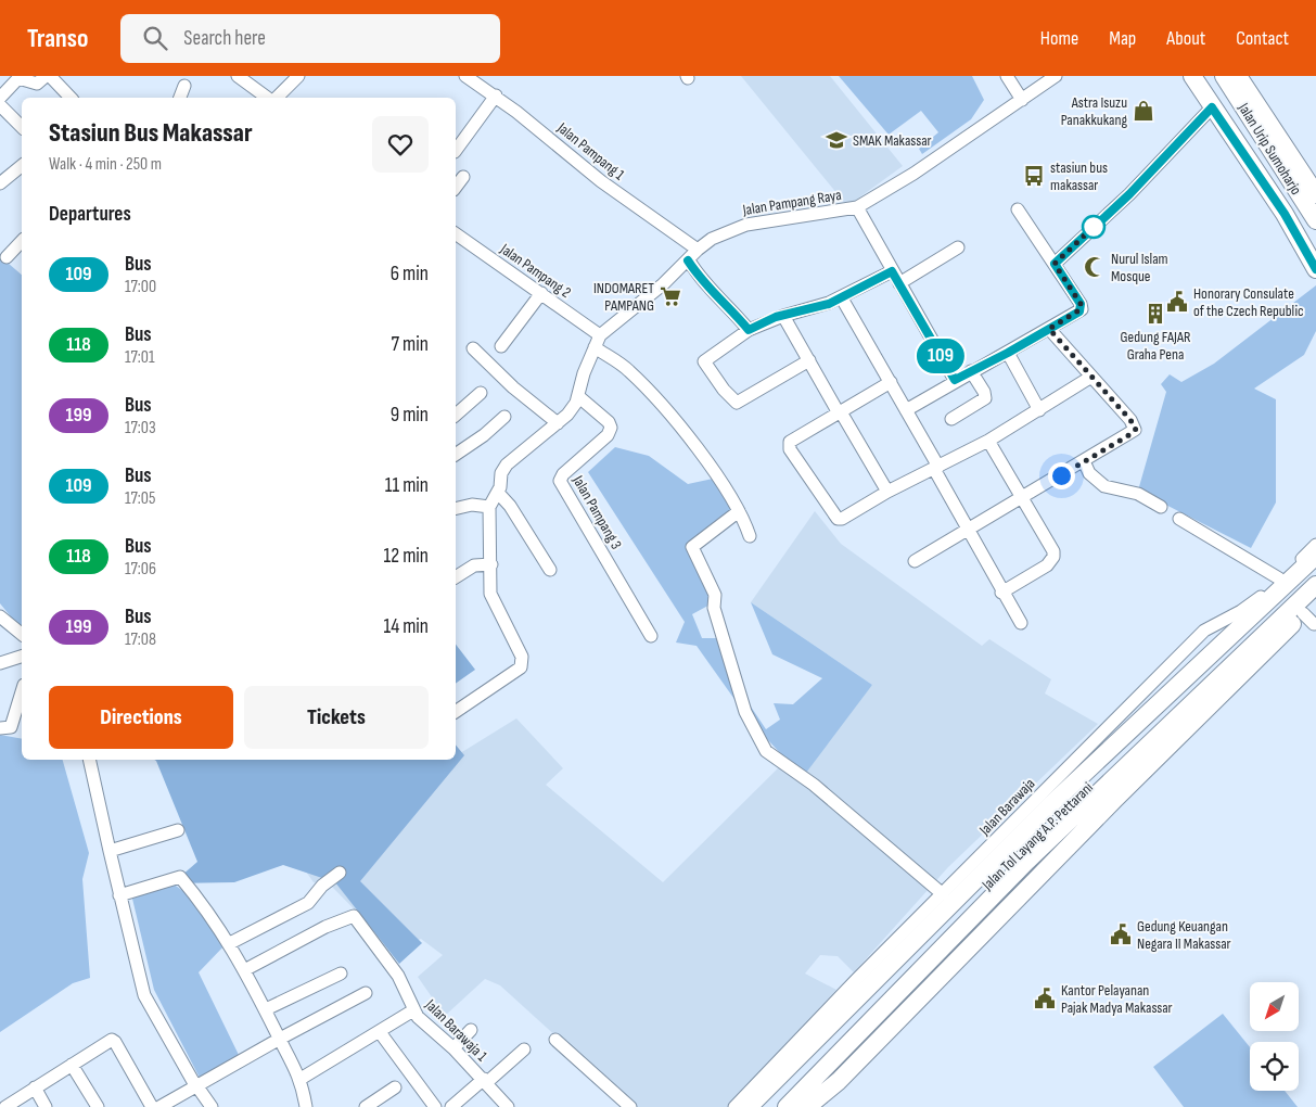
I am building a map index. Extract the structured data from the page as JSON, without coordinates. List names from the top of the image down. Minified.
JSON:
{"streets":{"highway":["Jalan Urip Sumoharjo","Jalan Tol Layang A.P. Pettarani"],"street":["Jalan Pampang 1","Jalan Pampang Raya","Jalan Pampang 2","Jalan Pampang 3","Jalan Barawaja","Jalan Barawaja 1"]},"crossings":[["Jalan Pampang 1","Jalan Pampang Raya"],["Jalan Pampang Raya","Jalan Pampang 2"],["Jalan Pampang Raya","Jalan Pampang 3"]],"places":{"shop":["Astra Isuzu Panakkukang"],"school or university":["SMAK Makassar"],"bus stop":["stasiun bus makassar"],"mosque":["Nurul Islam Mosque"],"supermarket":["INDOMARET PAMPANG"],"public building":["Honorary Consulate of the Czech Republic","Gedung Keuangan Negara II Makassar","Kantor Pelayanan Pajak Madya Makassar"],"building":["Gedung FAJAR Graha Pena"]},"lines":["bus line 109"],"north":"bottom left","page":{"header":"Transo","search":"Search here","nav":["Home","Map","About","Contact"],"on_map":"109","heading":[["Stasiun Bus Makassar","Walk · 4 min · 250 m"],"Departures"],"list":[{"mark":"109","name":"Bus","note":"17:00","value":"6 min"},{"mark":"118","name":"Bus","note":"17:01","value":"7 min"},{"mark":"199","name":"Bus","note":"17:03","value":"9 min"},{"mark":"109","name":"Bus","note":"17:05","value":"11 min"},{"mark":"118","name":"Bus","note":"17:06","value":"12 min"},{"mark":"199","name":"Bus","note":"17:08","value":"14 min"}],"buttons":["Directions","Tickets"]}}
